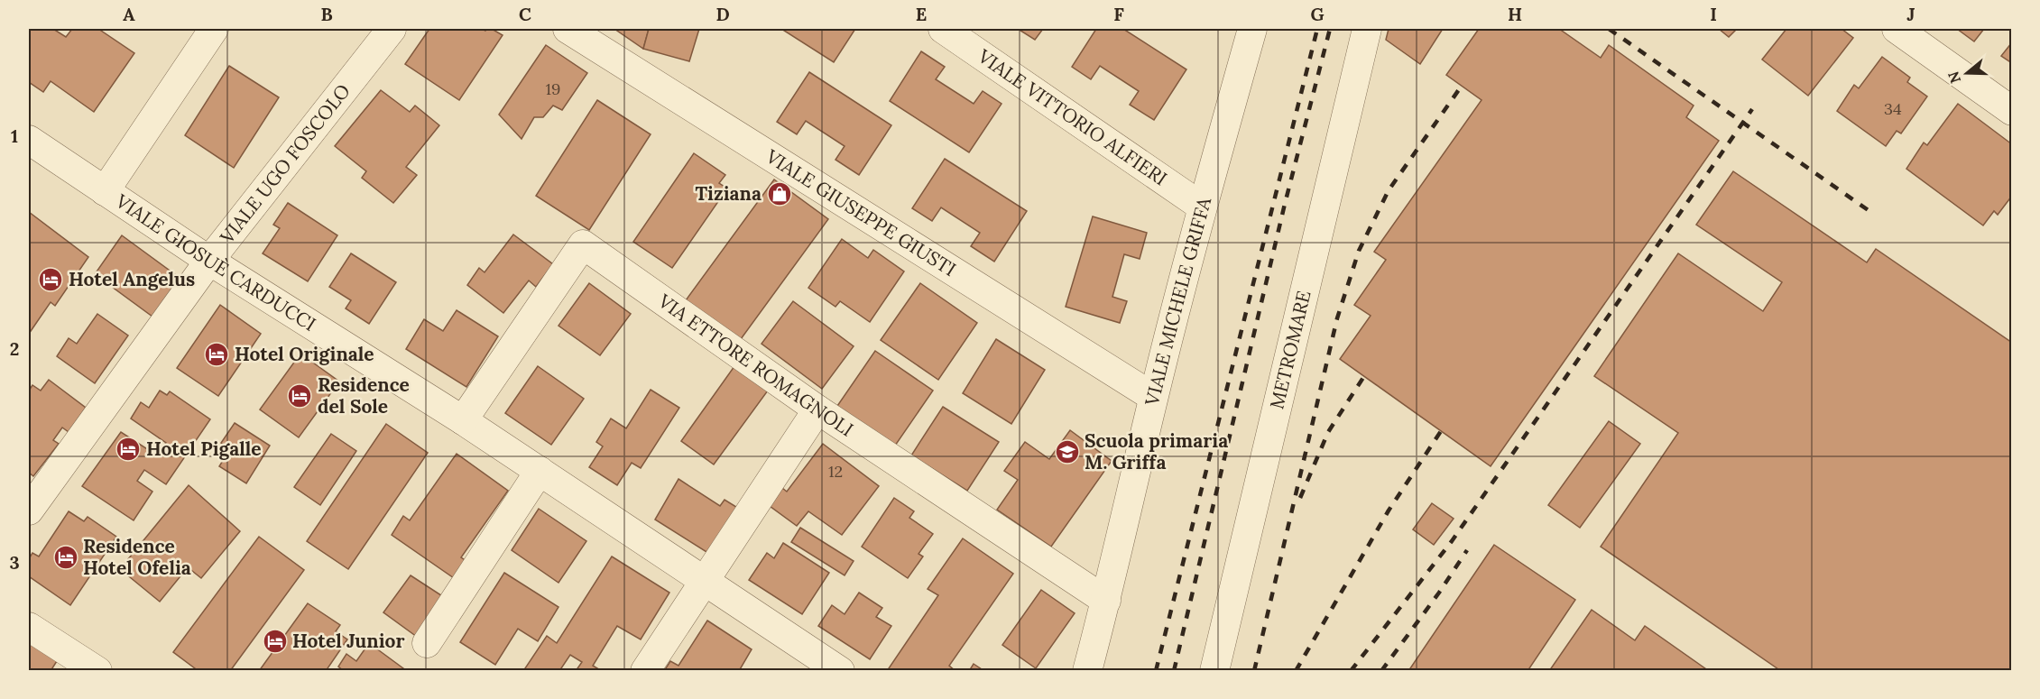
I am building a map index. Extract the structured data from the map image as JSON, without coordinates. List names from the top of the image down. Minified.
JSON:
{"streets":{"street":["VIALE VITTORIO ALFIERI","VIALE UGO FOSCOLO","VIALE GIUSEPPE GIUSTI","VIALE GIOSUÈ CARDUCCI","VIALE MICHELE GRIFFA","METROMARE","VIA ETTORE ROMAGNOLI"]},"crossings":[["VIALE VITTORIO ALFIERI","VIALE MICHELE GRIFFA"],["VIALE UGO FOSCOLO","VIALE GIOSUÈ CARDUCCI"],["VIALE GIUSEPPE GIUSTI","VIALE MICHELE GRIFFA"],["VIALE GIOSUÈ CARDUCCI","VIA ETTORE ROMAGNOLI"],["VIALE MICHELE GRIFFA","VIA ETTORE ROMAGNOLI"]],"places":{"shop":["Tiziana"],"hotel":["Hotel Angelus","Hotel Originale","Residence del Sole","Hotel Pigalle","Residence Hotel Ofelia","Hotel Junior"],"school or university":["Scuola primaria M. Griffa"]},"house_numbers":["19","34","12"],"north":"left","grid":{"columns":["A","B","C","D","E","F","G","H","I","J"],"rows":["1","2","3"]}}
